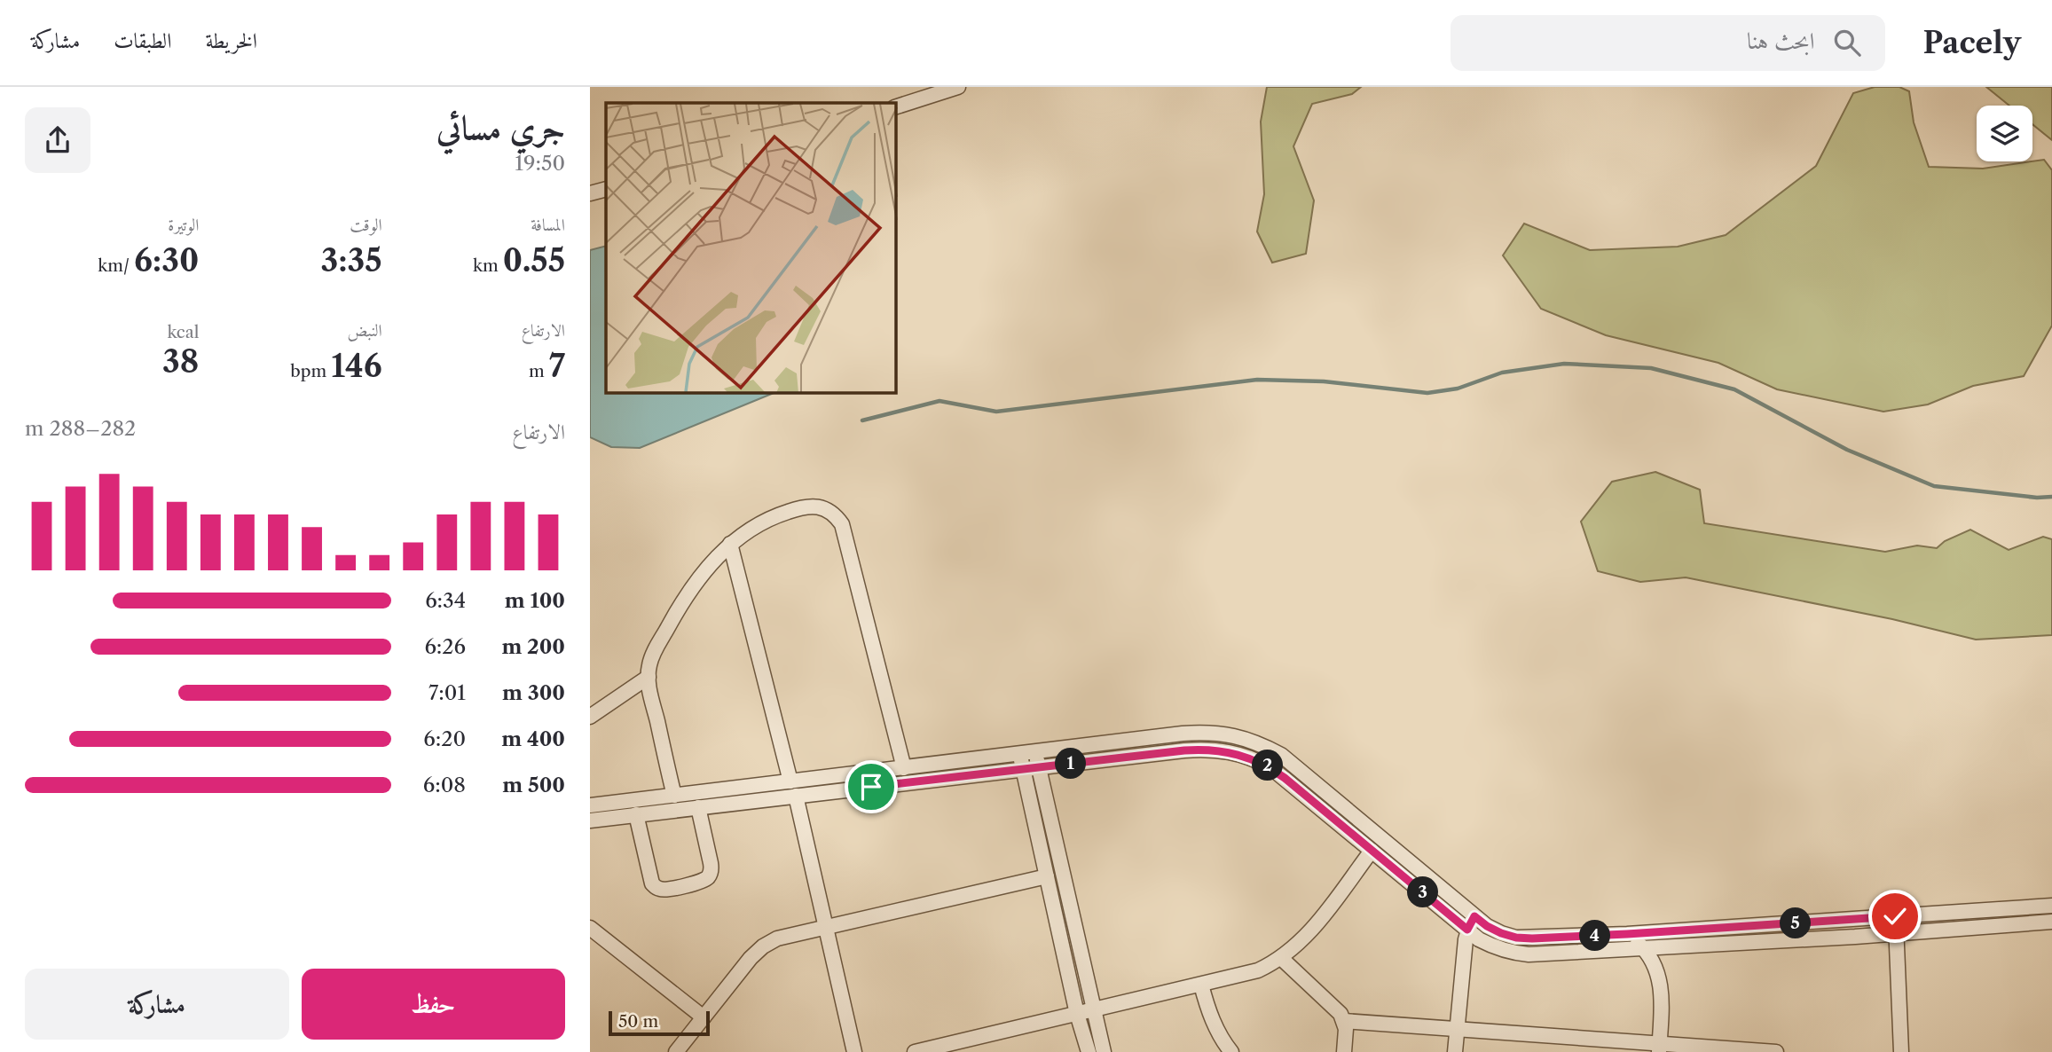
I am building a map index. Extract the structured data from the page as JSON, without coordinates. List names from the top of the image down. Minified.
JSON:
{"scale_bar":"50 m","page":{"header":"Pacely","search":"ابحث هنا","nav":["الخريطة","الطبقات","مشاركة"],"heading":["جري مسائي","19:50"],"stats":[["المسافة","0.55 km"],["الوقت","3:35"],["الوتيرة","6:30 /km"],["الارتفاع","7 m"],["النبض","146 bpm"],["kcal","38"]],"chart":["الارتفاع","282–288 m"],"list":[{"name":"100 m","note":"6:34"},{"name":"200 m","note":"6:26"},{"name":"300 m","note":"7:01"},{"name":"400 m","note":"6:20"},{"name":"500 m","note":"6:08"}],"pins":["1","2","3","5","4"],"buttons":["حفظ","مشاركة"],"scale":"50 m"}}
